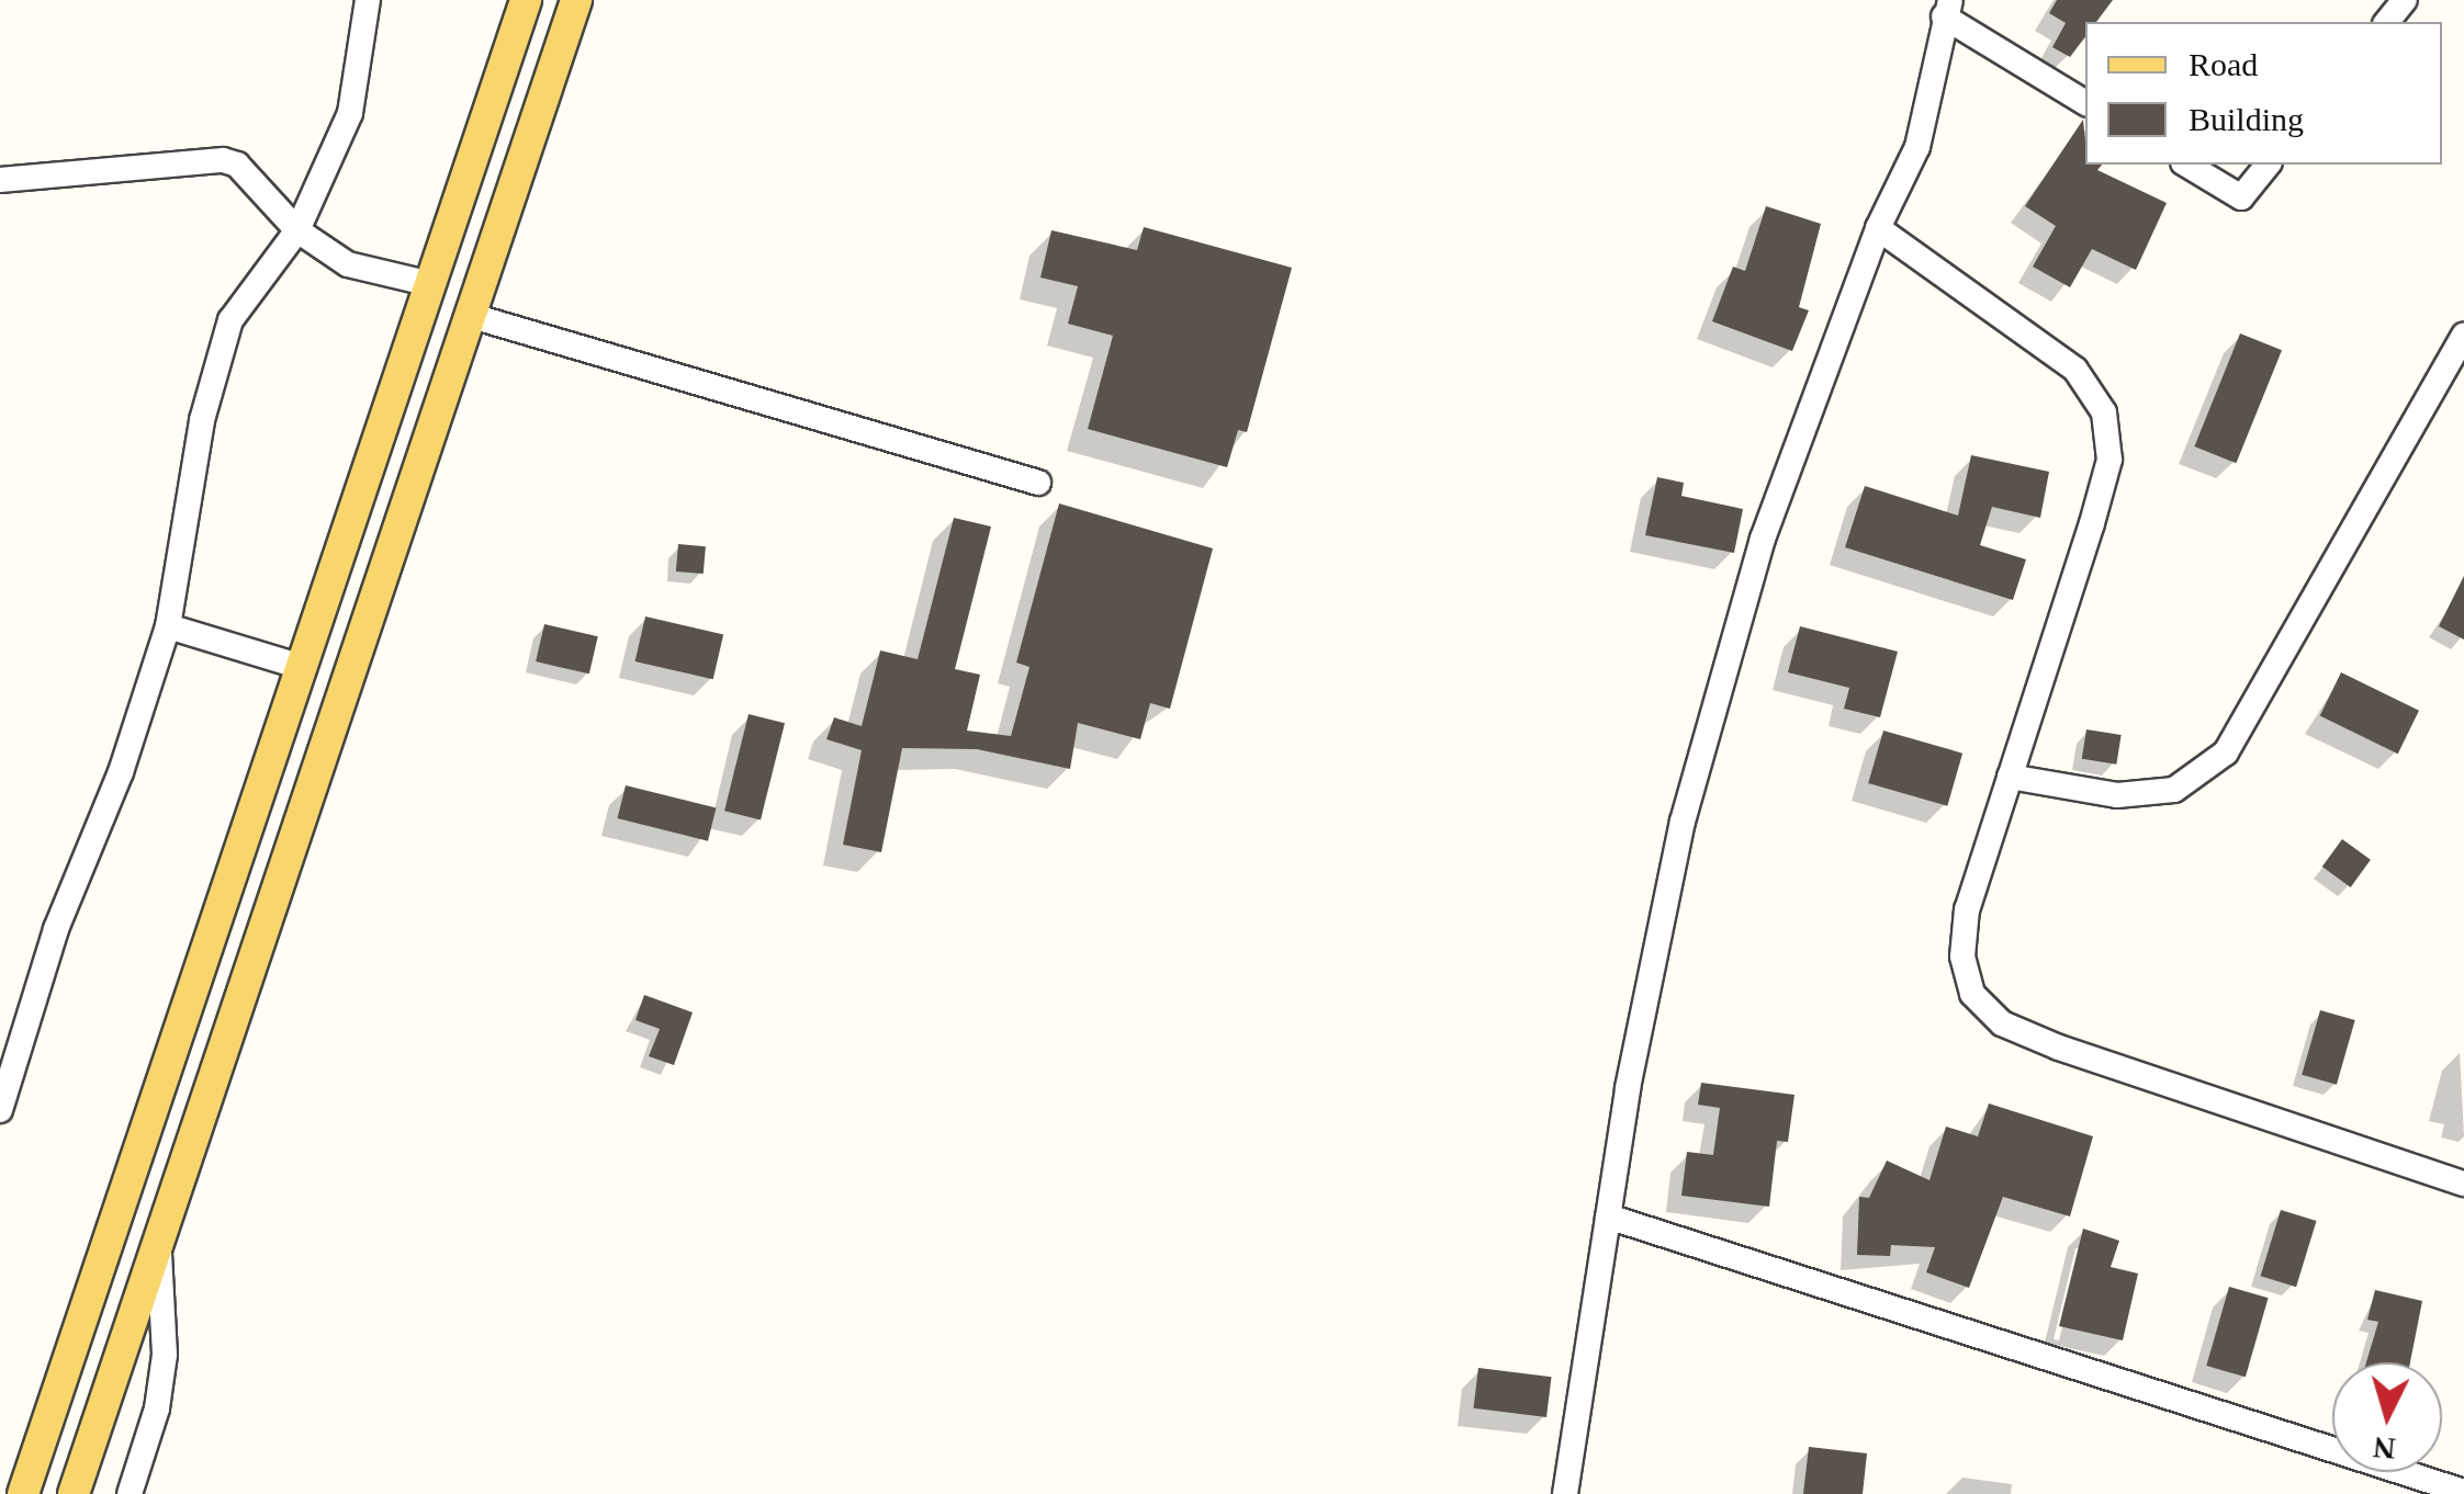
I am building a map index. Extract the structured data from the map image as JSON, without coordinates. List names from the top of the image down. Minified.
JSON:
{"legend":["Road","Building"],"north":"bottom"}
